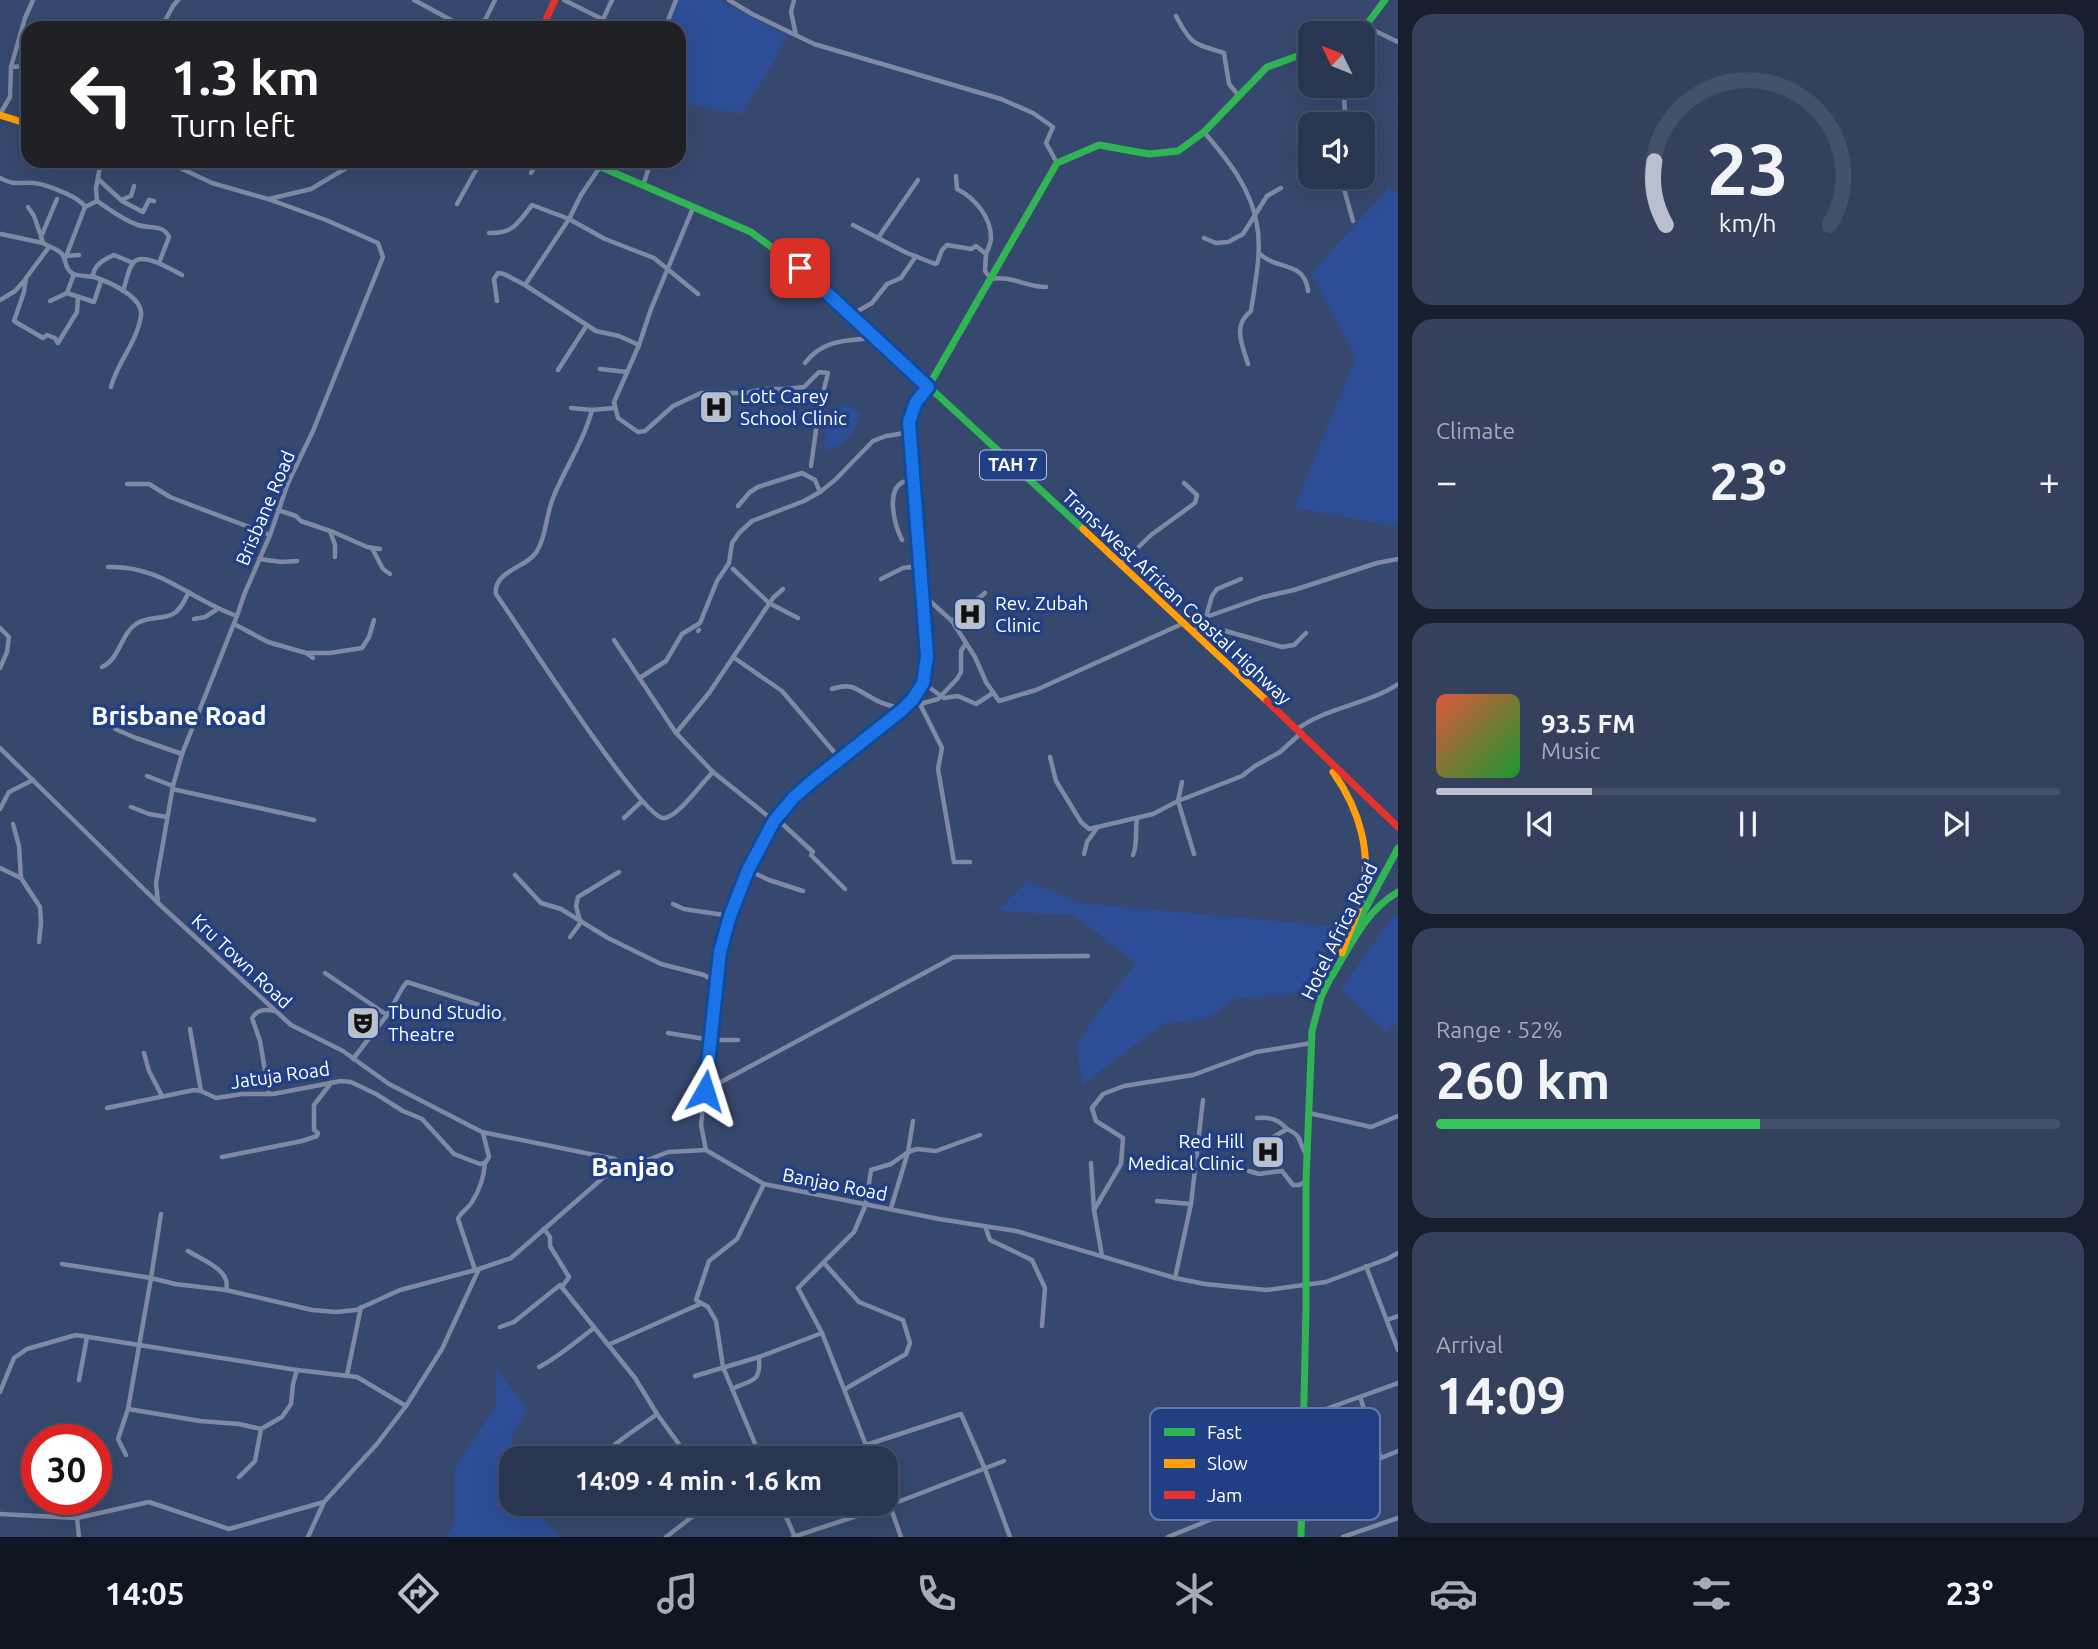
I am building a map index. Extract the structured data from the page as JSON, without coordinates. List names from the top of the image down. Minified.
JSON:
{"streets":{"main road":["TAH 7","Trans-West African Coastal Highway","Hotel Africa Road"],"street":["Brisbane Road","Kru Town Road","Jatuja Road","Banjao Road"]},"crossings":[["Brisbane Road","Kru Town Road"],["Hotel Africa Road","Banjao Road"]],"districts":["Brisbane Road","Banjao"],"places":{"hospital":["Lott Carey School Clinic","Rev. Zubah Clinic","Red Hill Medical Clinic"],"theatre":["Tbund Studio Theatre"]},"legend":["Fast","Slow","Jam"],"north":"top left","page":{"turn":["1.3 km","Turn left"],"tile":["Climate",["Range · 52%","260 km"],["Arrival","14:09"]],"heat":["−","23°","+"],"song":["93.5 FM","Music"],"limit":"30","trip":"14:09 · 4 min · 1.6 km","tabs":["14:05","23°"],"gauge":["23","km/h"]}}
